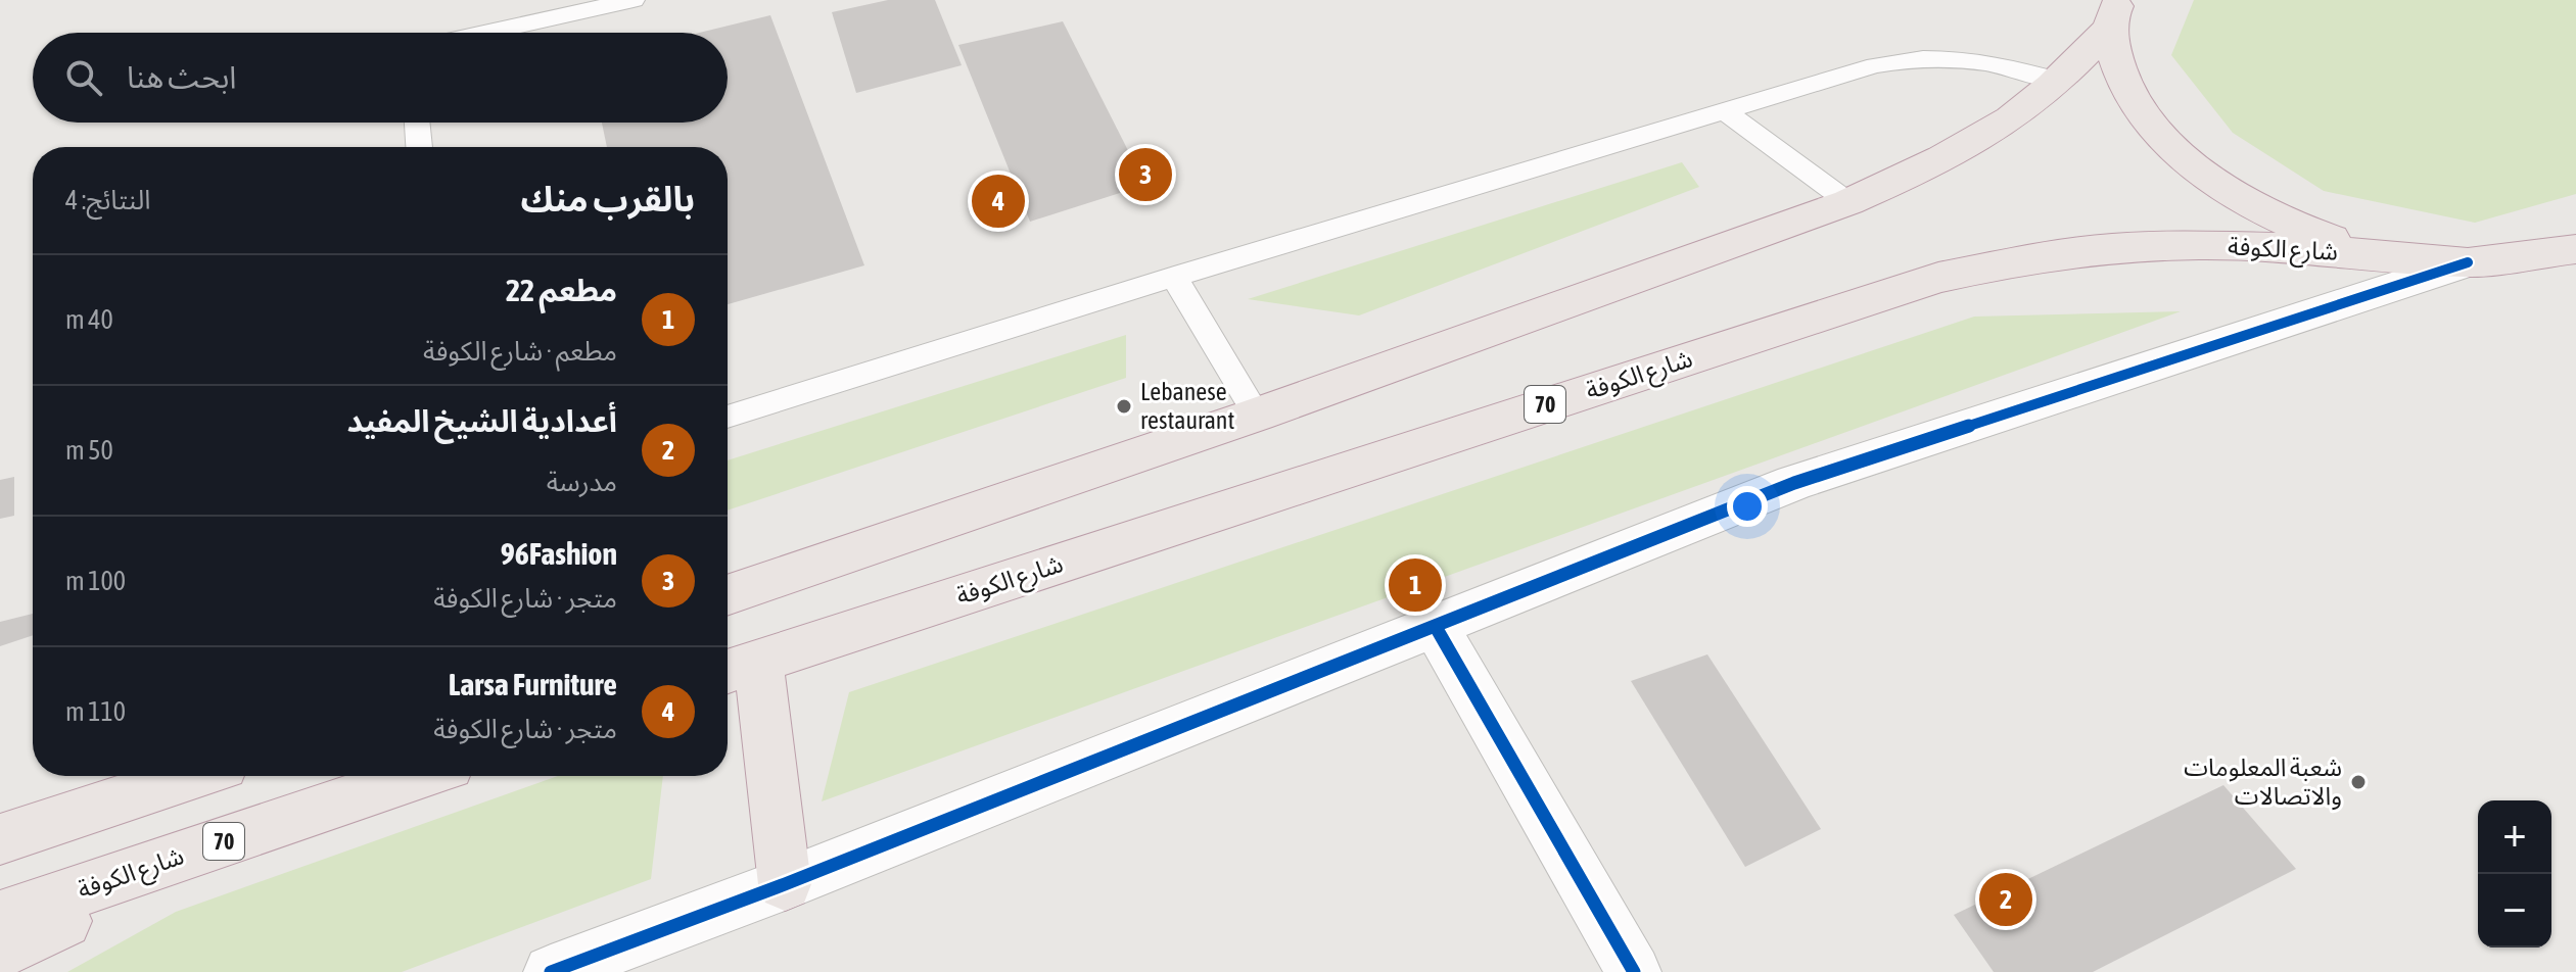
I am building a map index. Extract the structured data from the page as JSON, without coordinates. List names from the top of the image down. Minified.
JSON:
{"streets":{"highway":["شارع الكوفة","70"]},"crossings":[["شارع الكوفة","70"]],"places":["Lebanese restaurant","شعبة المعلومات والاتصالات"],"page":{"search":"ابحث هنا","pins":["3","4","1","2"],"heading":["بالقرب منك","النتائج: 4"],"list":[{"mark":"1","name":"مطعم 22","note":"مطعم · شارع الكوفة","value":"40 m"},{"mark":"2","name":"أعدادية الشيخ المفيد","note":"مدرسة","value":"50 m"},{"mark":"3","name":"96Fashion","note":"متجر · شارع الكوفة","value":"100 m"},{"mark":"4","name":"Larsa Furniture","note":"متجر · شارع الكوفة","value":"110 m"}],"map_buttons":["+","−"]}}
